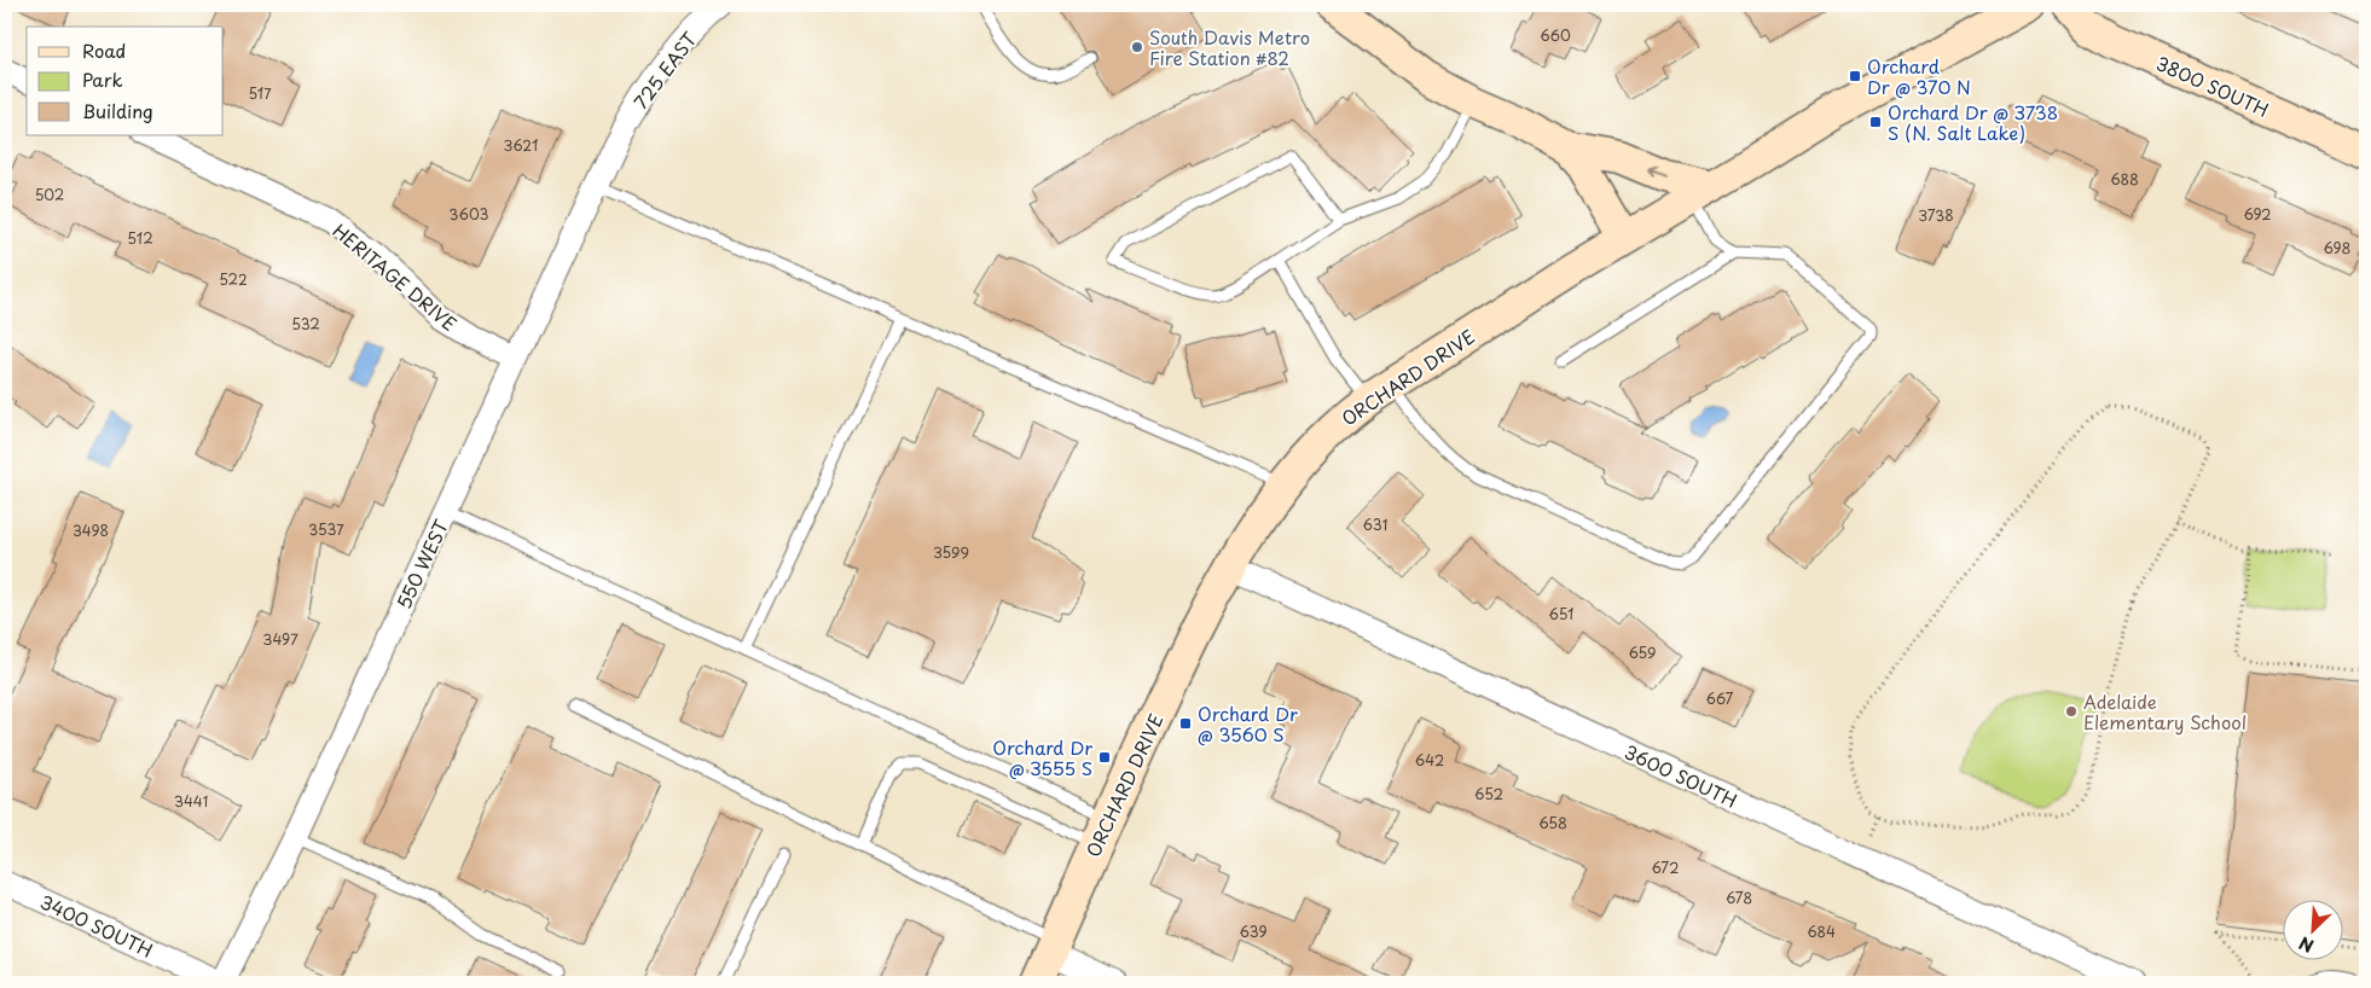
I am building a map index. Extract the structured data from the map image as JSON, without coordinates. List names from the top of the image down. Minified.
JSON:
{"streets":{"main road":["3800 SOUTH","ORCHARD DRIVE"],"street":["725 EAST","HERITAGE DRIVE","550 WEST","3600 SOUTH","3400 SOUTH"]},"crossings":[["725 EAST","550 WEST"],["HERITAGE DRIVE","550 WEST"],["ORCHARD DRIVE","3600 SOUTH"],["550 WEST","3400 SOUTH"]],"places":{"other":["South Davis Metro Fire Station #82","Adelaide Elementary School"],"transit":["Orchard Dr @ 370 N","Orchard Dr @ 3738 S (N. Salt Lake)","Orchard Dr @ 3560 S","Orchard Dr @ 3555 S"]},"house_numbers":["660","517","3621","688","502","3603","692","3738","512","698","522","532","631","3537","3498","3599","651","3497","659","667","642","652","3441","658","672","678","639","684"],"legend":["Road","Park","Building"],"north":"bottom left"}
